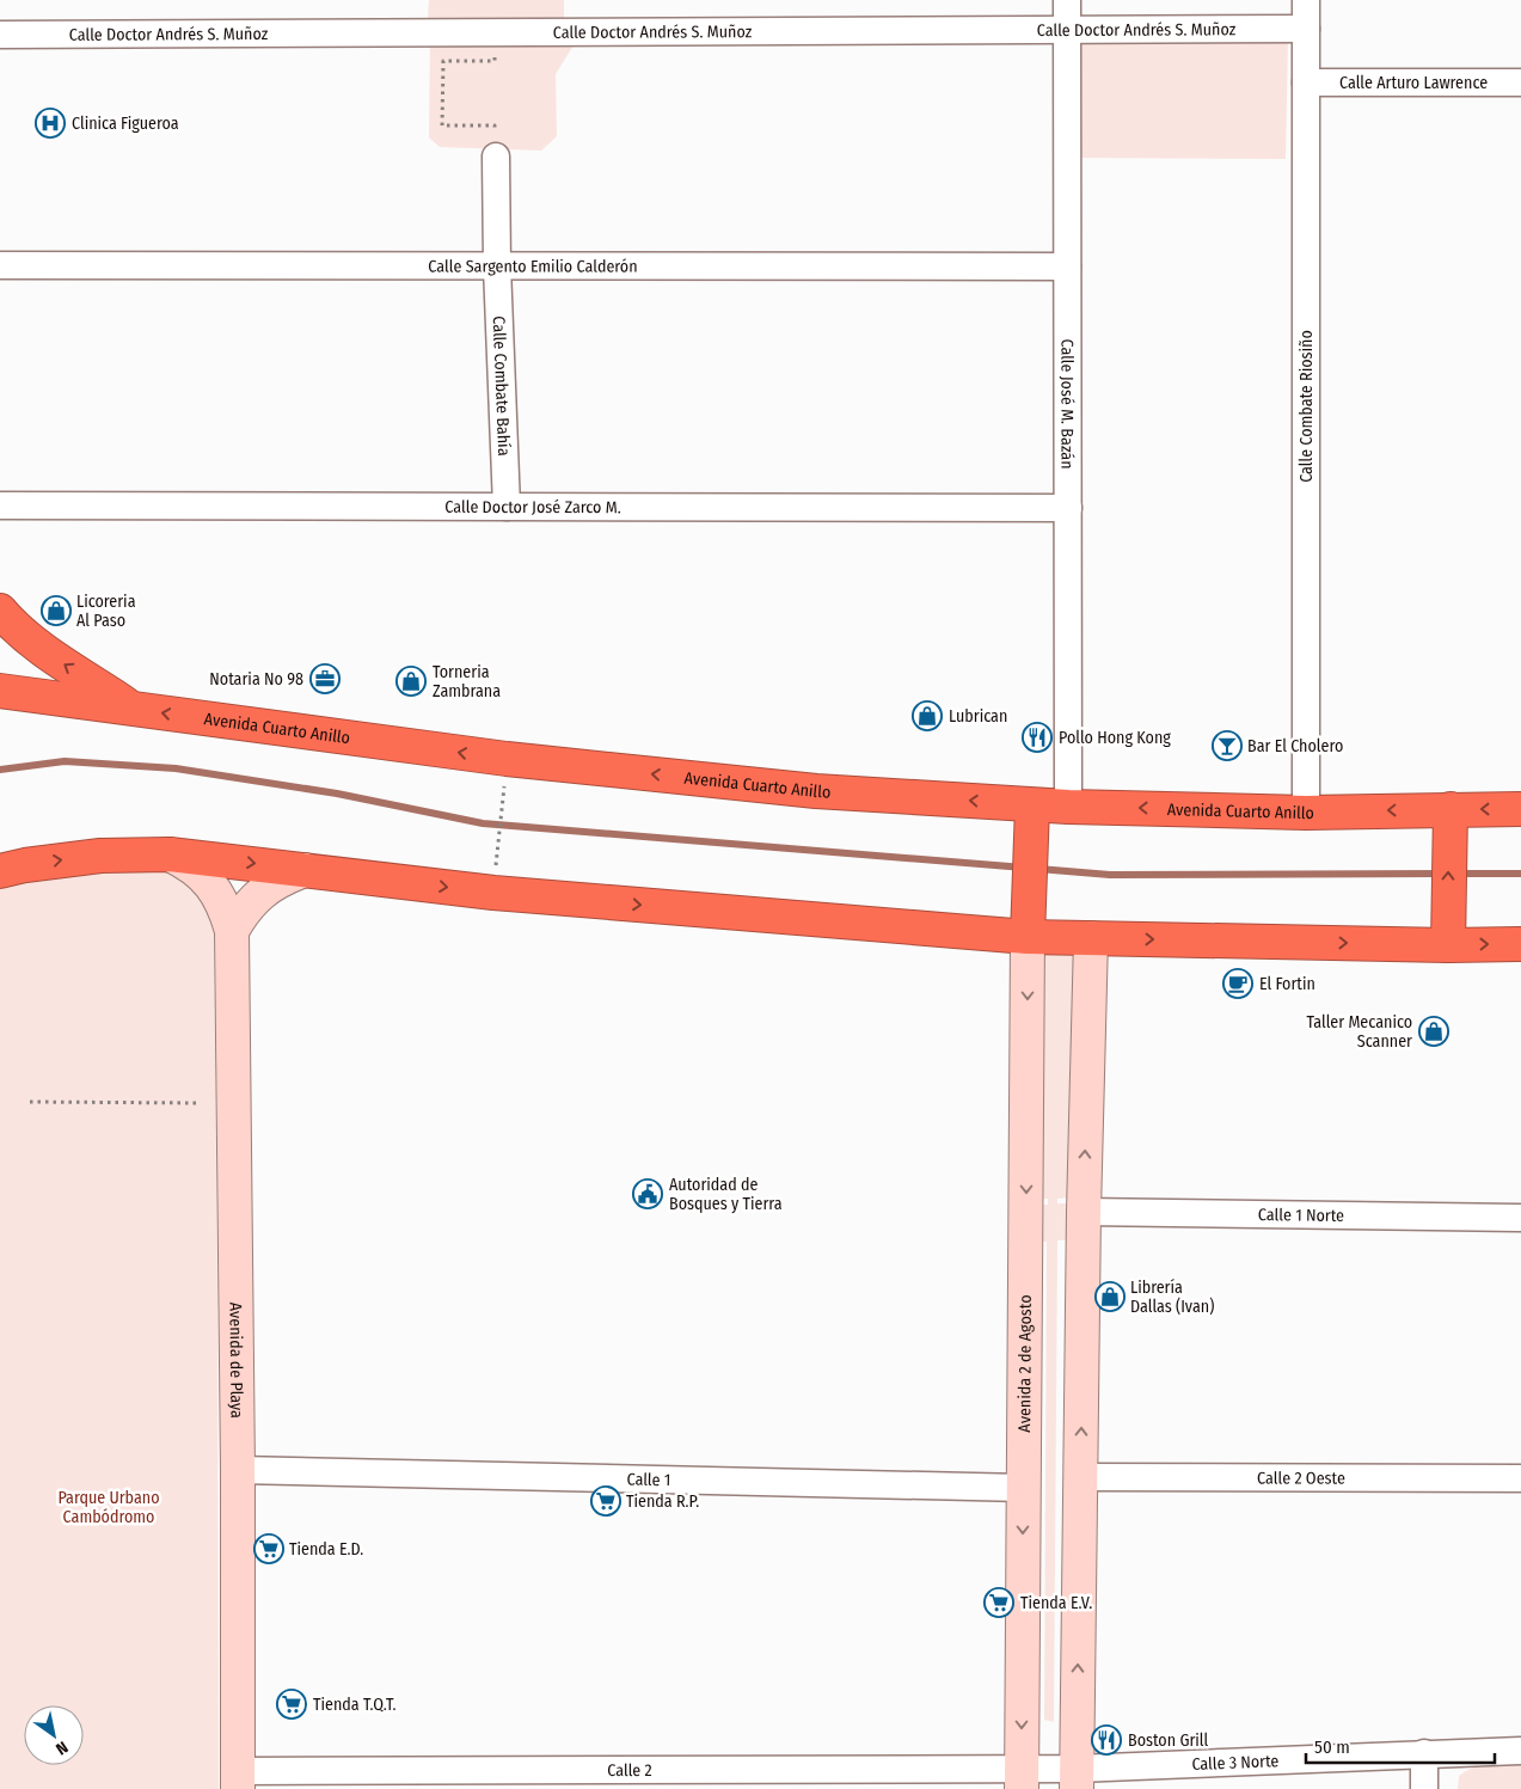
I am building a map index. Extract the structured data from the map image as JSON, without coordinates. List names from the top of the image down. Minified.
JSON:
{"streets":{"highway":["Avenida Cuarto Anillo"],"street":["Calle Doctor Andrés S. Muñoz","Calle Arturo Lawrence","Calle Sargento Emilio Calderón","Calle Combate Bahía","Calle José M. Bazán","Calle Combate Riosiño","Calle Doctor José Zarco M.","Calle 1 Norte","Avenida de Playa","Avenida 2 de Agosto","Calle 2 Oeste","Calle 1","Calle 3 Norte","Calle 2"]},"crossings":[["Calle Doctor Andrés S. Muñoz","Calle José M. Bazán"],["Calle Doctor Andrés S. Muñoz","Calle Combate Riosiño"],["Calle Arturo Lawrence","Calle Combate Riosiño"],["Calle Sargento Emilio Calderón","Calle Combate Bahía"],["Calle Sargento Emilio Calderón","Calle José M. Bazán"],["Calle Combate Bahía","Calle Doctor José Zarco M."],["Calle José M. Bazán","Calle Doctor José Zarco M."],["Calle José M. Bazán","Avenida Cuarto Anillo"],["Calle Combate Riosiño","Avenida Cuarto Anillo"],["Avenida de Playa","Calle 1"],["Avenida de Playa","Calle 2"],["Avenida 2 de Agosto","Calle 1"],["Avenida 2 de Agosto","Calle 3 Norte"],["Avenida 2 de Agosto","Calle 2"],["Calle 3 Norte","Calle 2"]],"parks":["Parque Urbano Cambódromo"],"places":{"hospital":["Clinica Figueroa"],"shop":["Licoreria Al Paso","Torneria Zambrana","Lubrican","Taller Mecanico Scanner","Librería Dallas (Ivan)"],"office":["Notaria No 98"],"restaurant":["Pollo Hong Kong","Boston Grill"],"bar":["Bar El Cholero"],"cafe":["El Fortin"],"public building":["Autoridad de Bosques y Tierra"],"supermarket":["Tienda R.P.","Tienda E.D.","Tienda E.V.","Tienda T.Q.T."]},"scale_bar":"50 m","north":"bottom right"}
